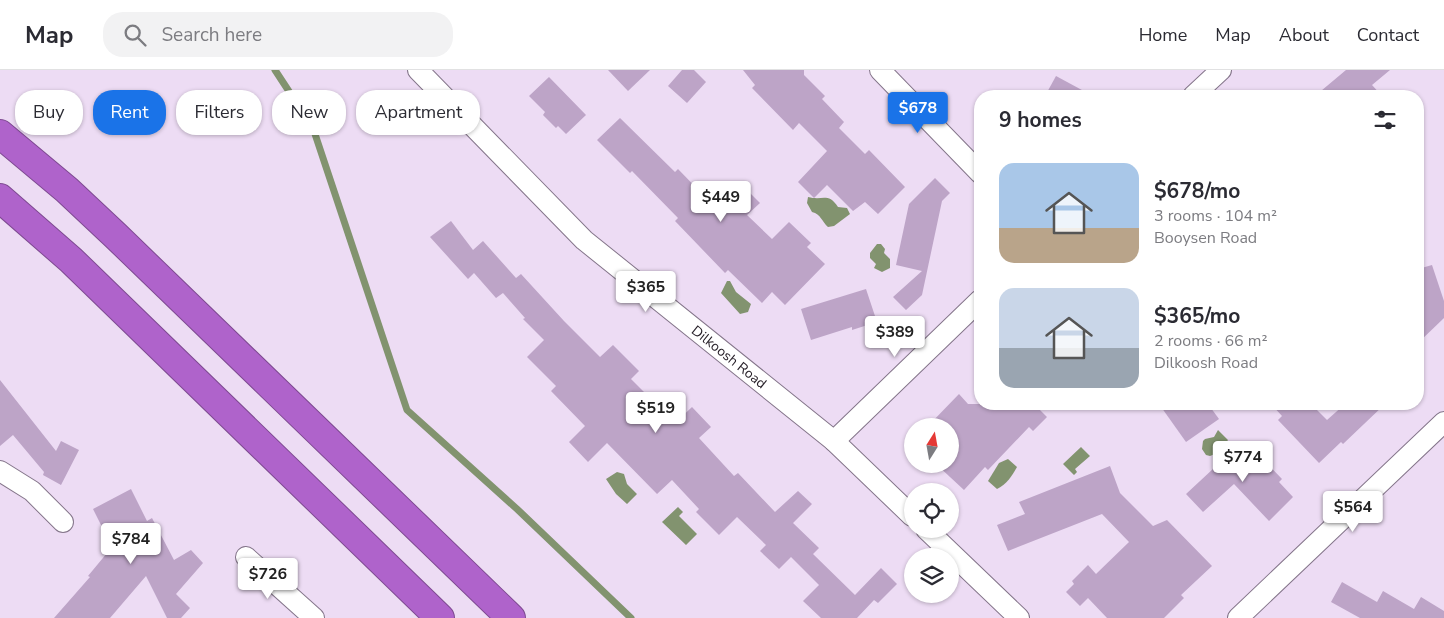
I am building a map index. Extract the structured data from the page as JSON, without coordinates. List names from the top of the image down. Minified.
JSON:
{"streets":{"street":["Dilkoosh Road"]},"north":"top","page":{"header":"Map","search":"Search here","nav":["Home","Map","About","Contact"],"chip":["Buy","Rent","Filters","New","Apartment"],"heading":"9 homes","price":["$678","$449","$365","$389","$519","$774","$564","$784","$726"],"list":[{"name":"$678/mo","note":"3 rooms · 104 m² · Booysen Road"},{"name":"$365/mo","note":"2 rooms · 66 m² · Dilkoosh Road"}]}}
